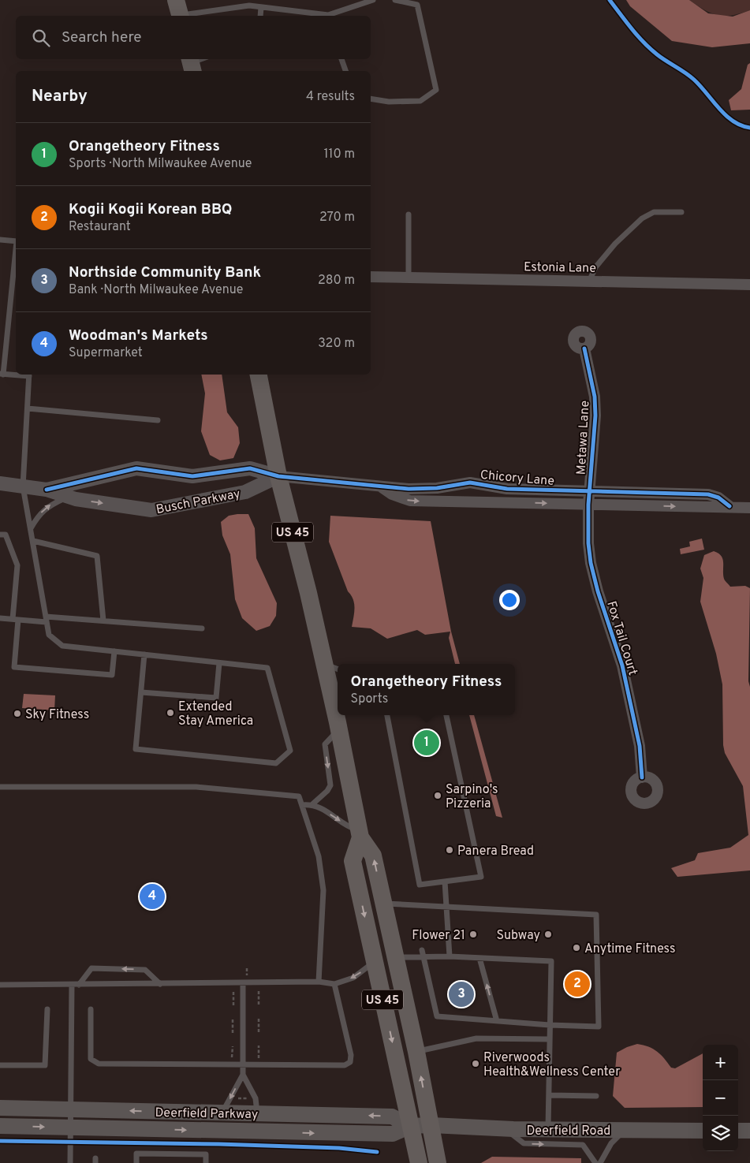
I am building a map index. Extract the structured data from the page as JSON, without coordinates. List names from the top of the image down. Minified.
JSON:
{"streets":{"main road":["US 45","Deerfield Parkway","Deerfield Road"],"street":["Estonia Lane","Metawa Lane","Chicory Lane","Busch Parkway","Fox Tail Court"]},"crossings":[["Metawa Lane","Chicory Lane"],["Metawa Lane","Fox Tail Court"],["Chicory Lane","Busch Parkway"],["Chicory Lane","US 45"],["Chicory Lane","Fox Tail Court"],["Busch Parkway","US 45"],["US 45","Deerfield Parkway"],["US 45","Deerfield Road"],["Deerfield Parkway","Deerfield Road"]],"places":["Extended Stay America","Sky Fitness","Sarpino's Pizzeria","Panera Bread","Flower 21","Subway","Anytime Fitness","Riverwoods Health&Wellness Center"],"page":{"search":"Search here","heading":["Nearby","4 results"],"list":[{"mark":"1","name":"Orangetheory Fitness","note":"Sports · North Milwaukee Avenue","value":"110 m"},{"mark":"2","name":"Kogii Kogii Korean BBQ","note":"Restaurant","value":"270 m"},{"mark":"3","name":"Northside Community Bank","note":"Bank · North Milwaukee Avenue","value":"280 m"},{"mark":"4","name":"Woodman's Markets","note":"Supermarket","value":"320 m"}],"popup":["Orangetheory Fitness","Sports"],"pins":["1","4","2","3"],"map_buttons":["+","−"]}}
